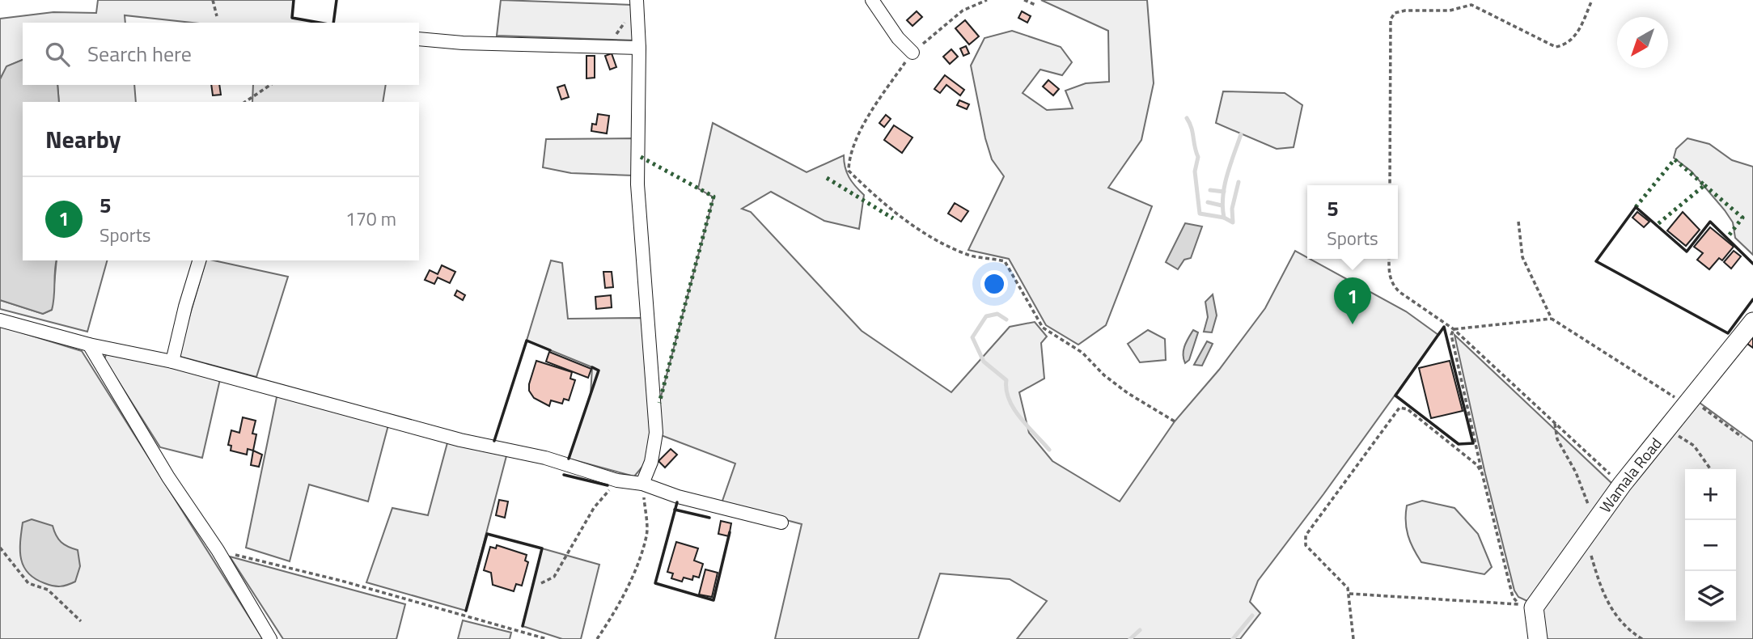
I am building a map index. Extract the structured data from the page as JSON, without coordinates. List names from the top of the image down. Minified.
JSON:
{"streets":{"street":["Wamala Road"]},"north":"bottom left","page":{"search":"Search here","heading":"Nearby","list":[{"mark":"1","name":"5","note":"Sports","value":"170 m"}],"popup":["5","Sports"],"pins":"1","map_buttons":["+","−"]}}
